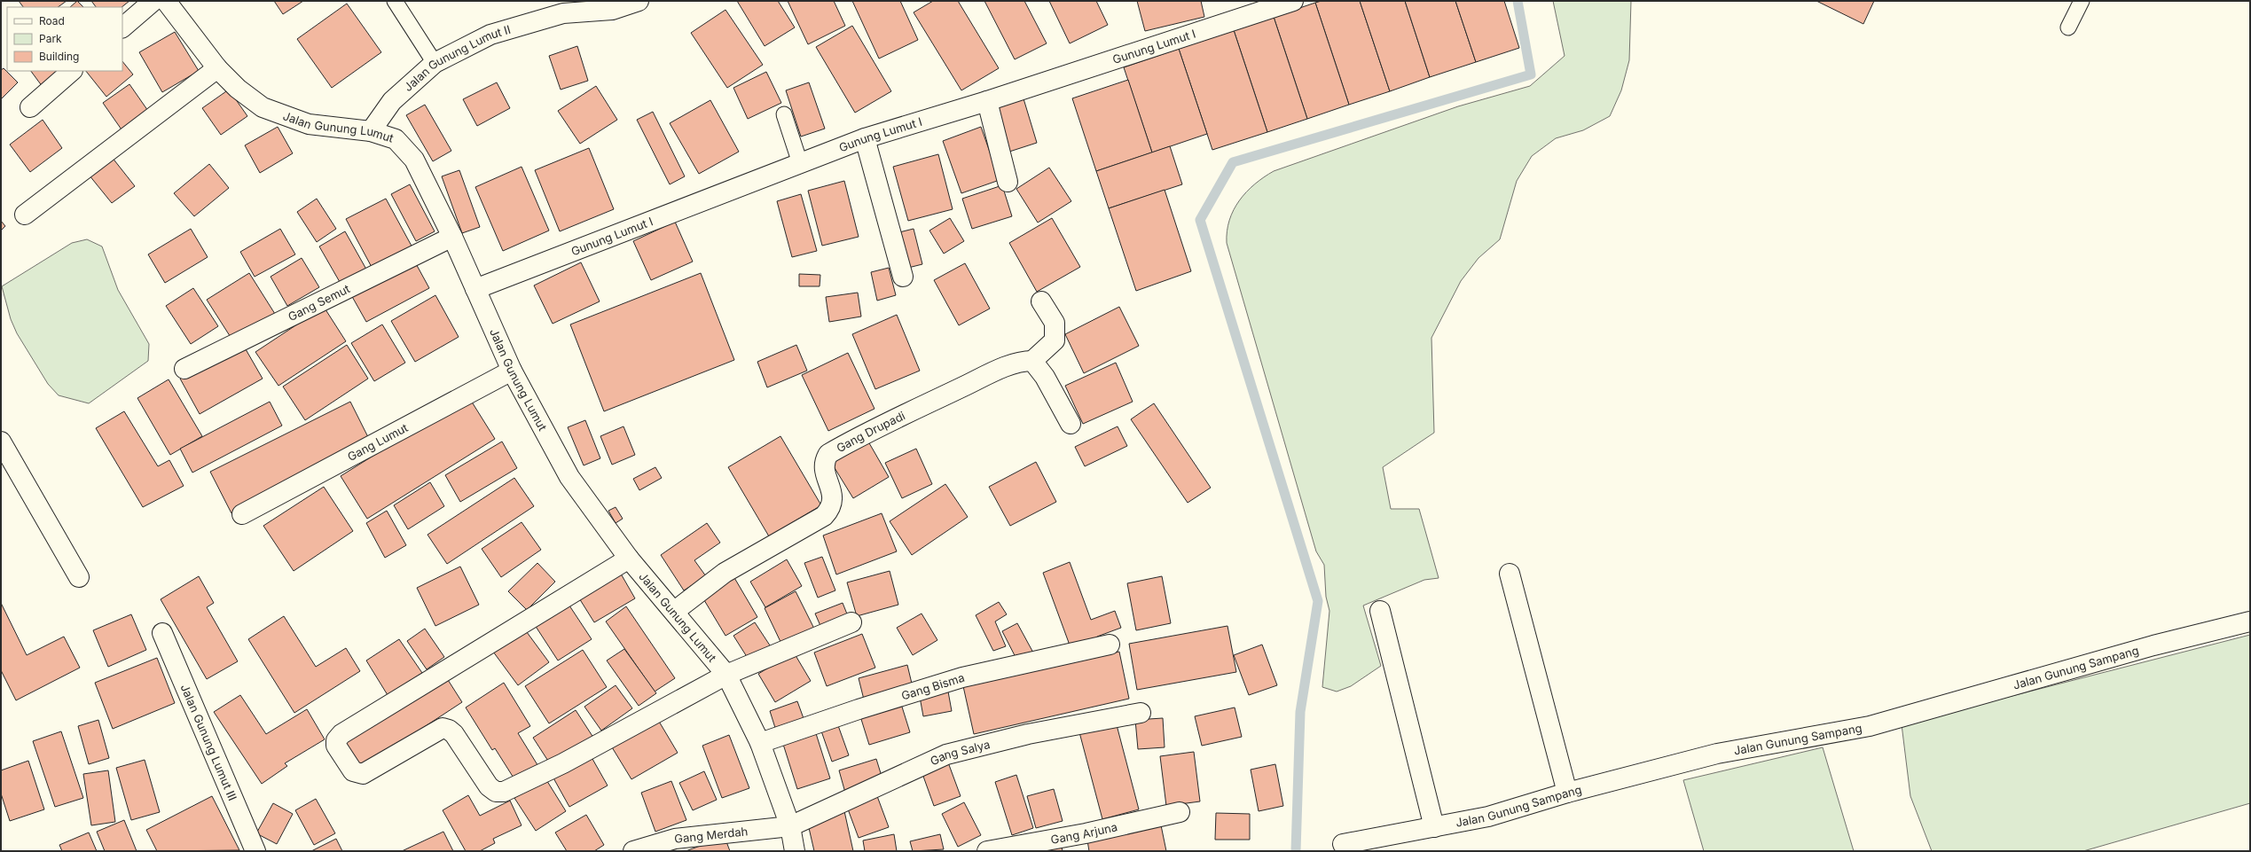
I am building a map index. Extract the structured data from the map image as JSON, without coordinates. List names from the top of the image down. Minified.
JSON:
{"streets":{"street":["Gunung Lumut I","Jalan Gunung Lumut II","Jalan Gunung Lumut","Gang Semut","Gang Drupadi","Gang Lumut","Jalan Gunung Sampang","Gang Bisma","Jalan Gunung Lumut III","Gang Salya","Gang Arjuna","Gang Merdah"]},"crossings":[["Gunung Lumut I","Jalan Gunung Lumut"],["Jalan Gunung Lumut II","Jalan Gunung Lumut"],["Jalan Gunung Lumut","Gang Semut"],["Jalan Gunung Lumut","Gang Drupadi"],["Jalan Gunung Lumut","Gang Lumut"],["Jalan Gunung Lumut","Gang Bisma"],["Jalan Gunung Lumut","Gang Salya"],["Jalan Gunung Lumut","Gang Merdah"],["Gang Salya","Gang Merdah"]],"legend":["Road","Park","Building"]}
